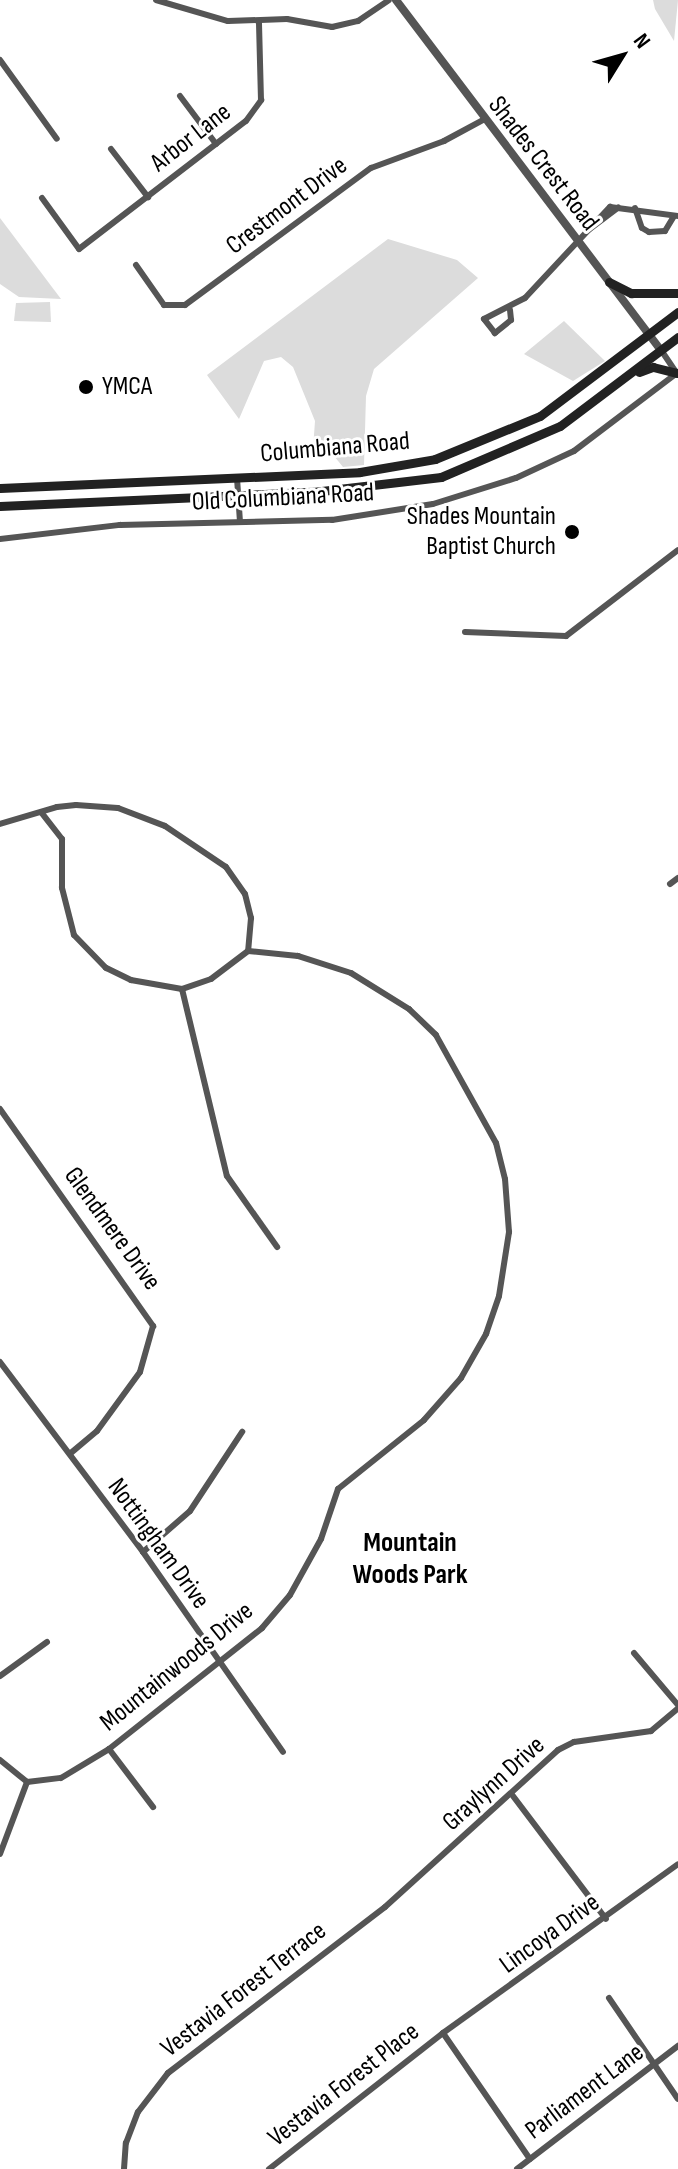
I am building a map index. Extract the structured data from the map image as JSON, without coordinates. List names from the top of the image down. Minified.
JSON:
{"streets":{"main road":["Columbiana Road"],"street":["Arbor Lane","Shades Crest Road","Crestmont Drive","Old Columbiana Road","Glendmere Drive","Nottingham Drive","Mountainwoods Drive","Graylynn Drive","Lincoya Drive","Vestavia Forest Terrace","Vestavia Forest Place","Parliament Lane"]},"crossings":[["Shades Crest Road","Crestmont Drive"],["Shades Crest Road","Columbiana Road"],["Glendmere Drive","Nottingham Drive"],["Nottingham Drive","Mountainwoods Drive"],["Graylynn Drive","Vestavia Forest Terrace"],["Lincoya Drive","Vestavia Forest Place"]],"districts":["Mountain Woods Park"],"places":["YMCA","Shades Mountain Baptist Church"],"north":"top right"}
